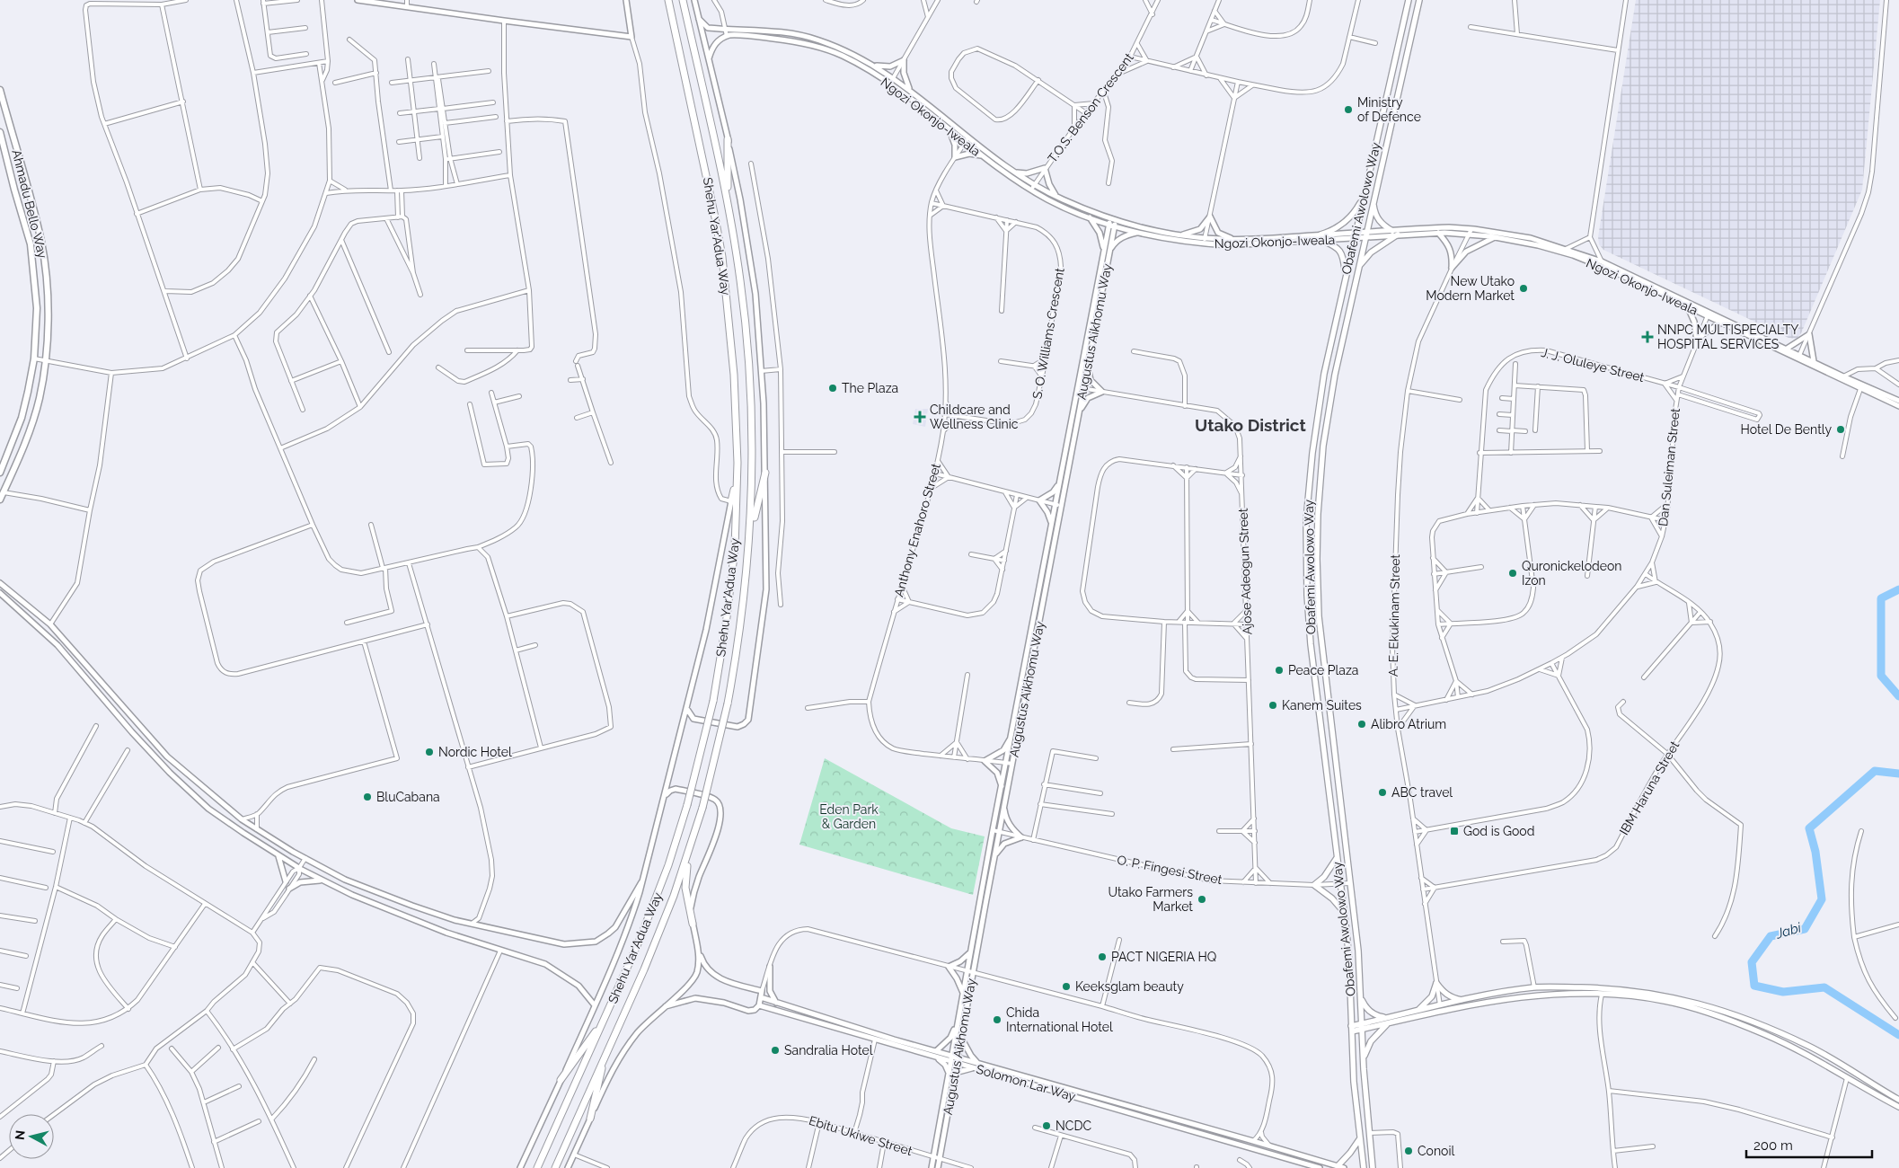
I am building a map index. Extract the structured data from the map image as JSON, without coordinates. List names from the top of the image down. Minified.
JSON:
{"streets":{"highway":["Shehu Yar'Adua Way"],"main road":["Ahmadu Bello Way","Obafemi Awolowo Way"],"street":["T.O.S. Benson Crescent","Ngozi Okonjo-Iweala","Augustus Aikhomu Way","S. O. Williams Crescent","J. J. Oluleye Street","Dan Suleiman Street","Anthony Enahoro Street","Ajose Adeogun Street","A. E. Ekukinam Street","IBM Haruna Street","O. P. Fingesi Street","Solomon Lar Way","Ebitu Ukiwe Street"]},"crossings":[["T.O.S. Benson Crescent","Ngozi Okonjo-Iweala"],["Ngozi Okonjo-Iweala","Obafemi Awolowo Way"],["Ngozi Okonjo-Iweala","Augustus Aikhomu Way"],["Ngozi Okonjo-Iweala","Dan Suleiman Street"],["Ngozi Okonjo-Iweala","Anthony Enahoro Street"],["Ngozi Okonjo-Iweala","A. E. Ekukinam Street"],["Obafemi Awolowo Way","O. P. Fingesi Street"],["Augustus Aikhomu Way","Anthony Enahoro Street"],["Augustus Aikhomu Way","Ajose Adeogun Street"],["Augustus Aikhomu Way","O. P. Fingesi Street"],["Augustus Aikhomu Way","Solomon Lar Way"],["Augustus Aikhomu Way","Ebitu Ukiwe Street"],["S. O. Williams Crescent","Anthony Enahoro Street"],["J. J. Oluleye Street","Dan Suleiman Street"],["Dan Suleiman Street","A. E. Ekukinam Street"],["Dan Suleiman Street","IBM Haruna Street"],["Ajose Adeogun Street","O. P. Fingesi Street"],["A. E. Ekukinam Street","IBM Haruna Street"]],"districts":["Utako District"],"water":["Jabi"],"parks":["Eden Park & Garden"],"places":{"other":["Ministry of Defence","New Utako Modern Market","The Plaza","Hotel De Bently","Quronickelodeon Izon","Peace Plaza","Kanem Suites","Alibro Atrium","Nordic Hotel","ABC travel","BluCabana","Utako Farmers Market","PACT NIGERIA HQ","Keeksglam beauty","Chida International Hotel","Sandralia Hotel","NCDC","Conoil"],"health":["NNPC MULTISPECIALTY HOSPITAL SERVICES","Childcare and Wellness Clinic"],"transit":["God is Good"]},"scale_bar":"200 m","north":"left"}
